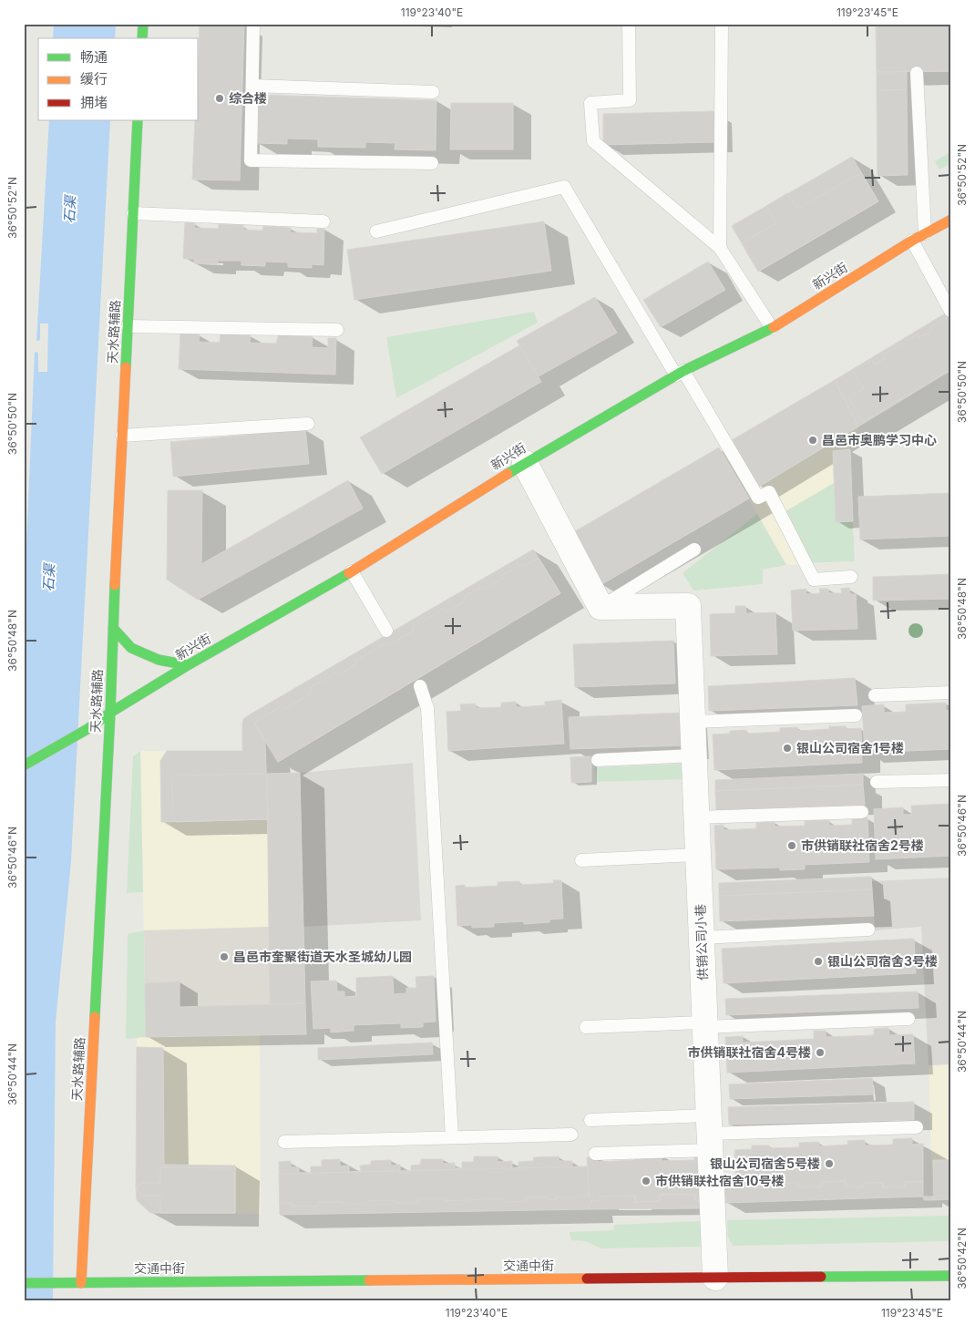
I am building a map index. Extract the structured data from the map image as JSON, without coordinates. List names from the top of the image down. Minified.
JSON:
{"streets":{"street":["新兴街","天水路辅路","供销公司小巷","交通中街"]},"crossings":[["新兴街","天水路辅路"],["天水路辅路","交通中街"],["供销公司小巷","交通中街"]],"water":["石渠"],"places":["综合楼","昌邑市奥鹏学习中心","银山公司宿舍1号楼","市供销联社宿舍2号楼","昌邑市奎聚街道天水圣城幼儿园","银山公司宿舍3号楼","市供销联社宿舍4号楼","银山公司宿舍5号楼","市供销联社宿舍10号楼"],"legend":["畅通","缓行","拥堵"],"coordinates":["119°23'40\"E","119°23'45\"E","36°50'52\"N","36°50'50\"N","36°50'48\"N","36°50'46\"N","36°50'44\"N","36°50'42\"N"]}
